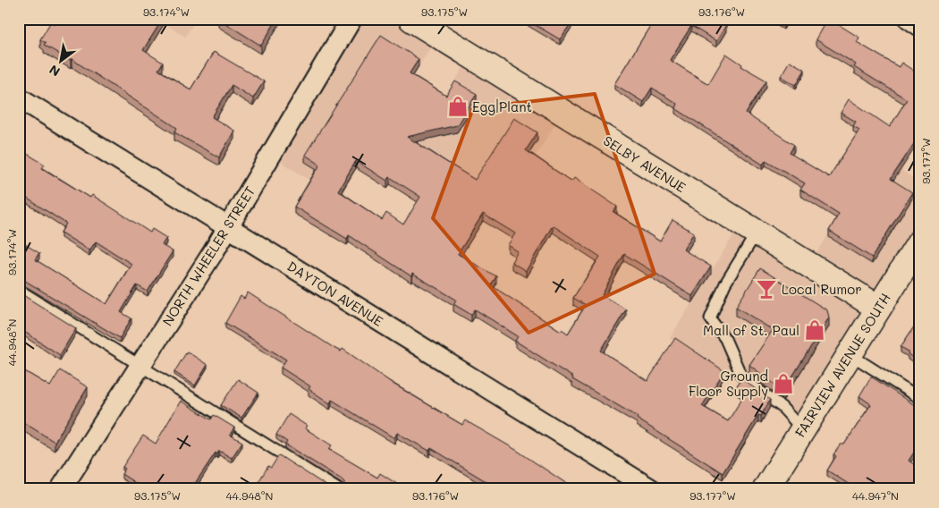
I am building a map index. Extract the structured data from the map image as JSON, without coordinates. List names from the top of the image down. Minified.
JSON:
{"streets":{"street":["SELBY AVENUE","NORTH WHEELER STREET","DAYTON AVENUE","FAIRVIEW AVENUE SOUTH"]},"crossings":[["SELBY AVENUE","FAIRVIEW AVENUE SOUTH"],["NORTH WHEELER STREET","DAYTON AVENUE"]],"places":{"shop":["Egg|Plant","Mall of St. Paul","Ground Floor Supply"],"bar":["Local Rumor"]},"north":"bottom left","coordinates":["93.174°W","93.175°W","93.176°W","93.177°W","44.948°N","44.947°N"]}
